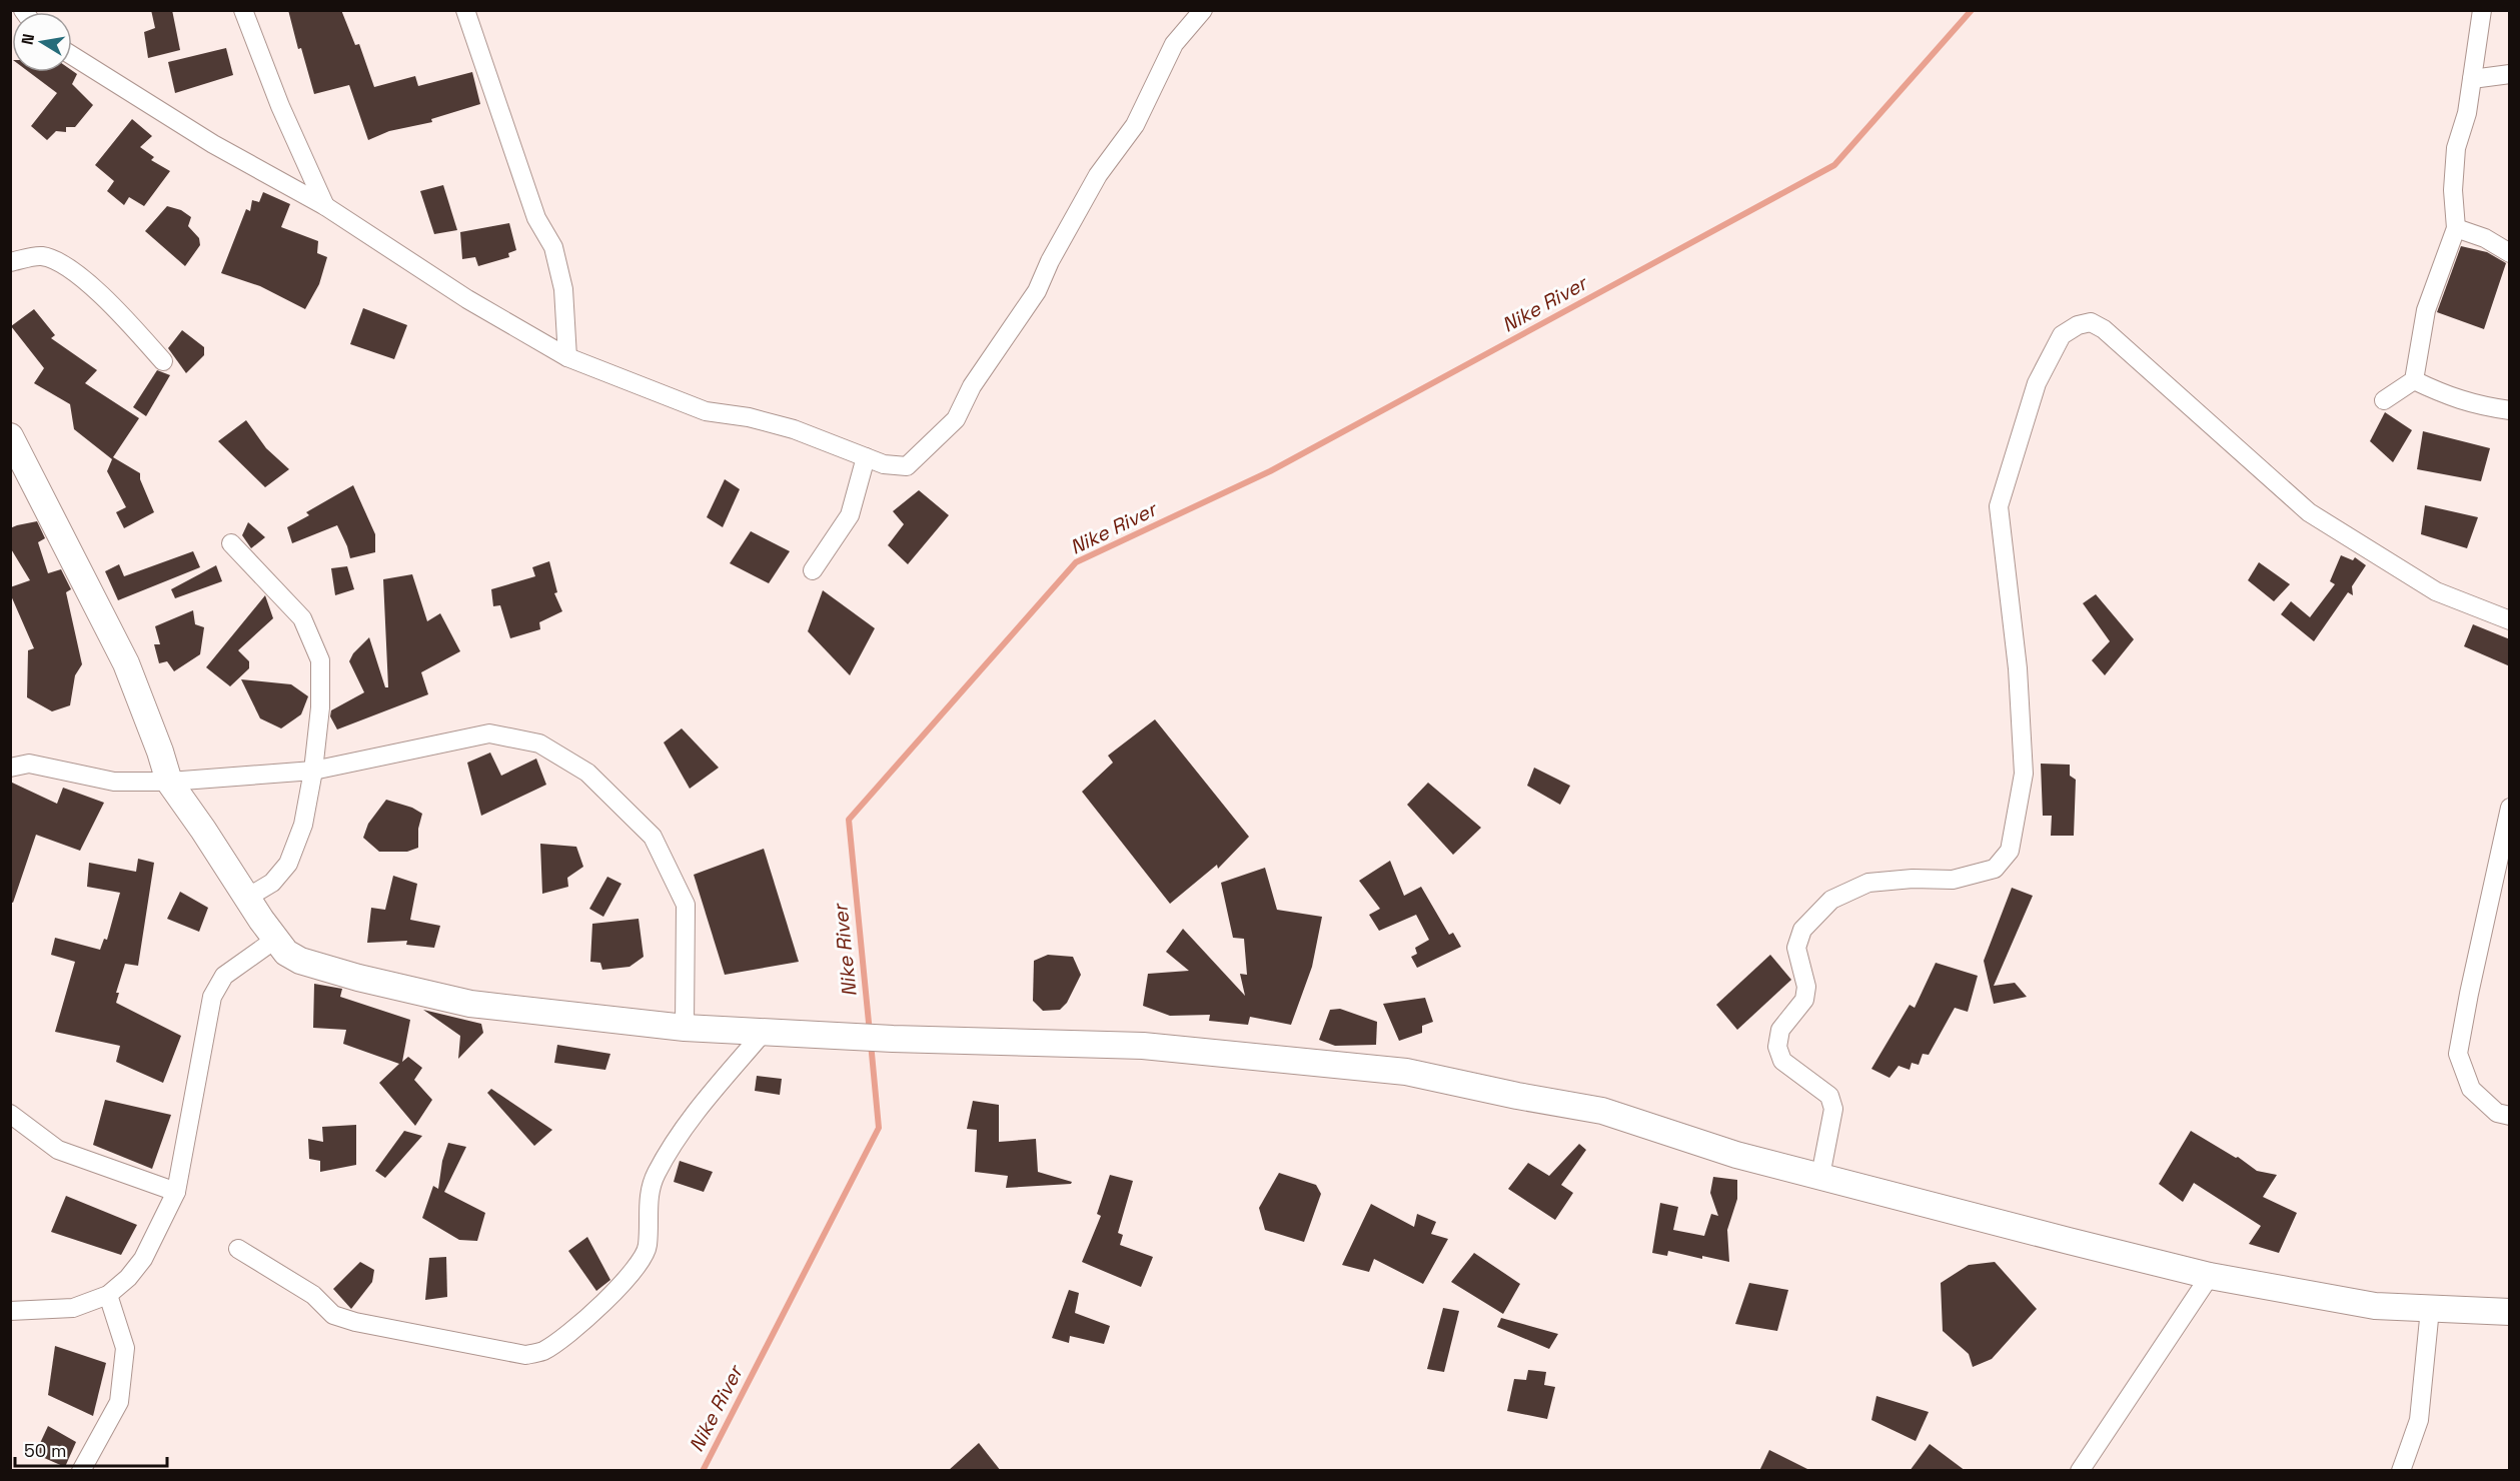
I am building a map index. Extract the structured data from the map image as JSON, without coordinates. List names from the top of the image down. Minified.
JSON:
{"water":["Nike River"],"scale_bar":"50 m","north":"left"}
